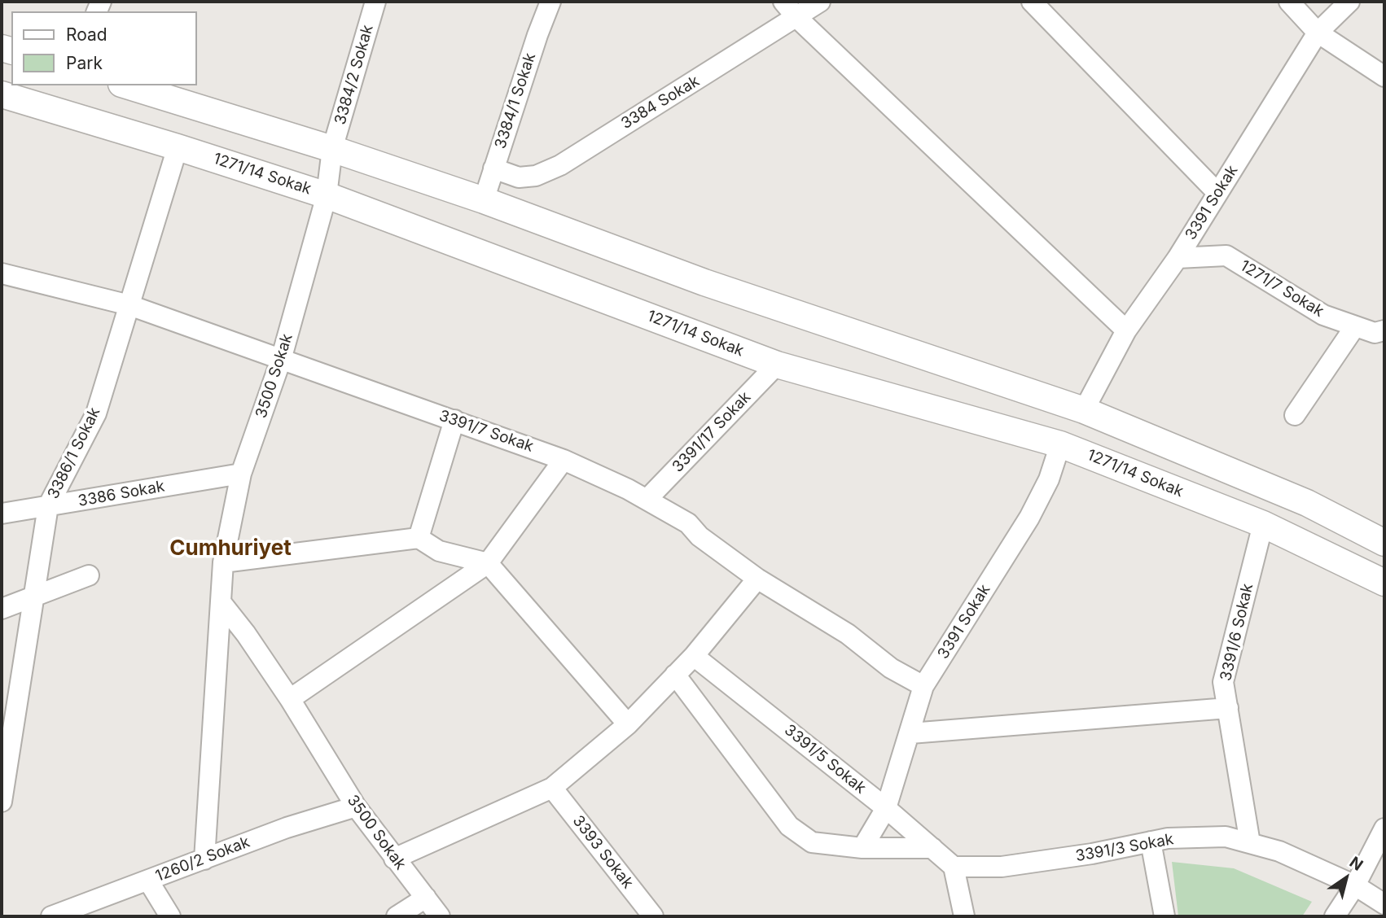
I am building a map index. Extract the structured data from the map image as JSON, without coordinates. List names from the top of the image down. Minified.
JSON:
{"streets":{"street":["3384/2 Sokak","3384/1 Sokak","3384 Sokak","1271/14 Sokak","3391 Sokak","1271/7 Sokak","3500 Sokak","3391/7 Sokak","3391/17 Sokak","3386/1 Sokak","3386 Sokak","3391/6 Sokak","3391/5 Sokak","3391/3 Sokak","3393 Sokak","1260/2 Sokak"]},"crossings":[["3384/2 Sokak","3500 Sokak"],["3384/1 Sokak","3384 Sokak"],["1271/14 Sokak","3391 Sokak"],["1271/14 Sokak","3500 Sokak"],["1271/14 Sokak","3391/17 Sokak"],["1271/14 Sokak","3386/1 Sokak"],["1271/14 Sokak","3391/6 Sokak"],["3391 Sokak","1271/7 Sokak"],["3391 Sokak","3391/7 Sokak"],["3391 Sokak","3391/5 Sokak"],["3500 Sokak","3391/7 Sokak"],["3500 Sokak","3386 Sokak"],["3500 Sokak","1260/2 Sokak"],["3391/7 Sokak","3391/17 Sokak"],["3391/7 Sokak","3386/1 Sokak"],["3386/1 Sokak","3386 Sokak"],["3391/6 Sokak","3391/3 Sokak"],["3391/5 Sokak","3391/3 Sokak"]],"districts":["Cumhuriyet"],"legend":["Road","Park"],"north":"top right"}
